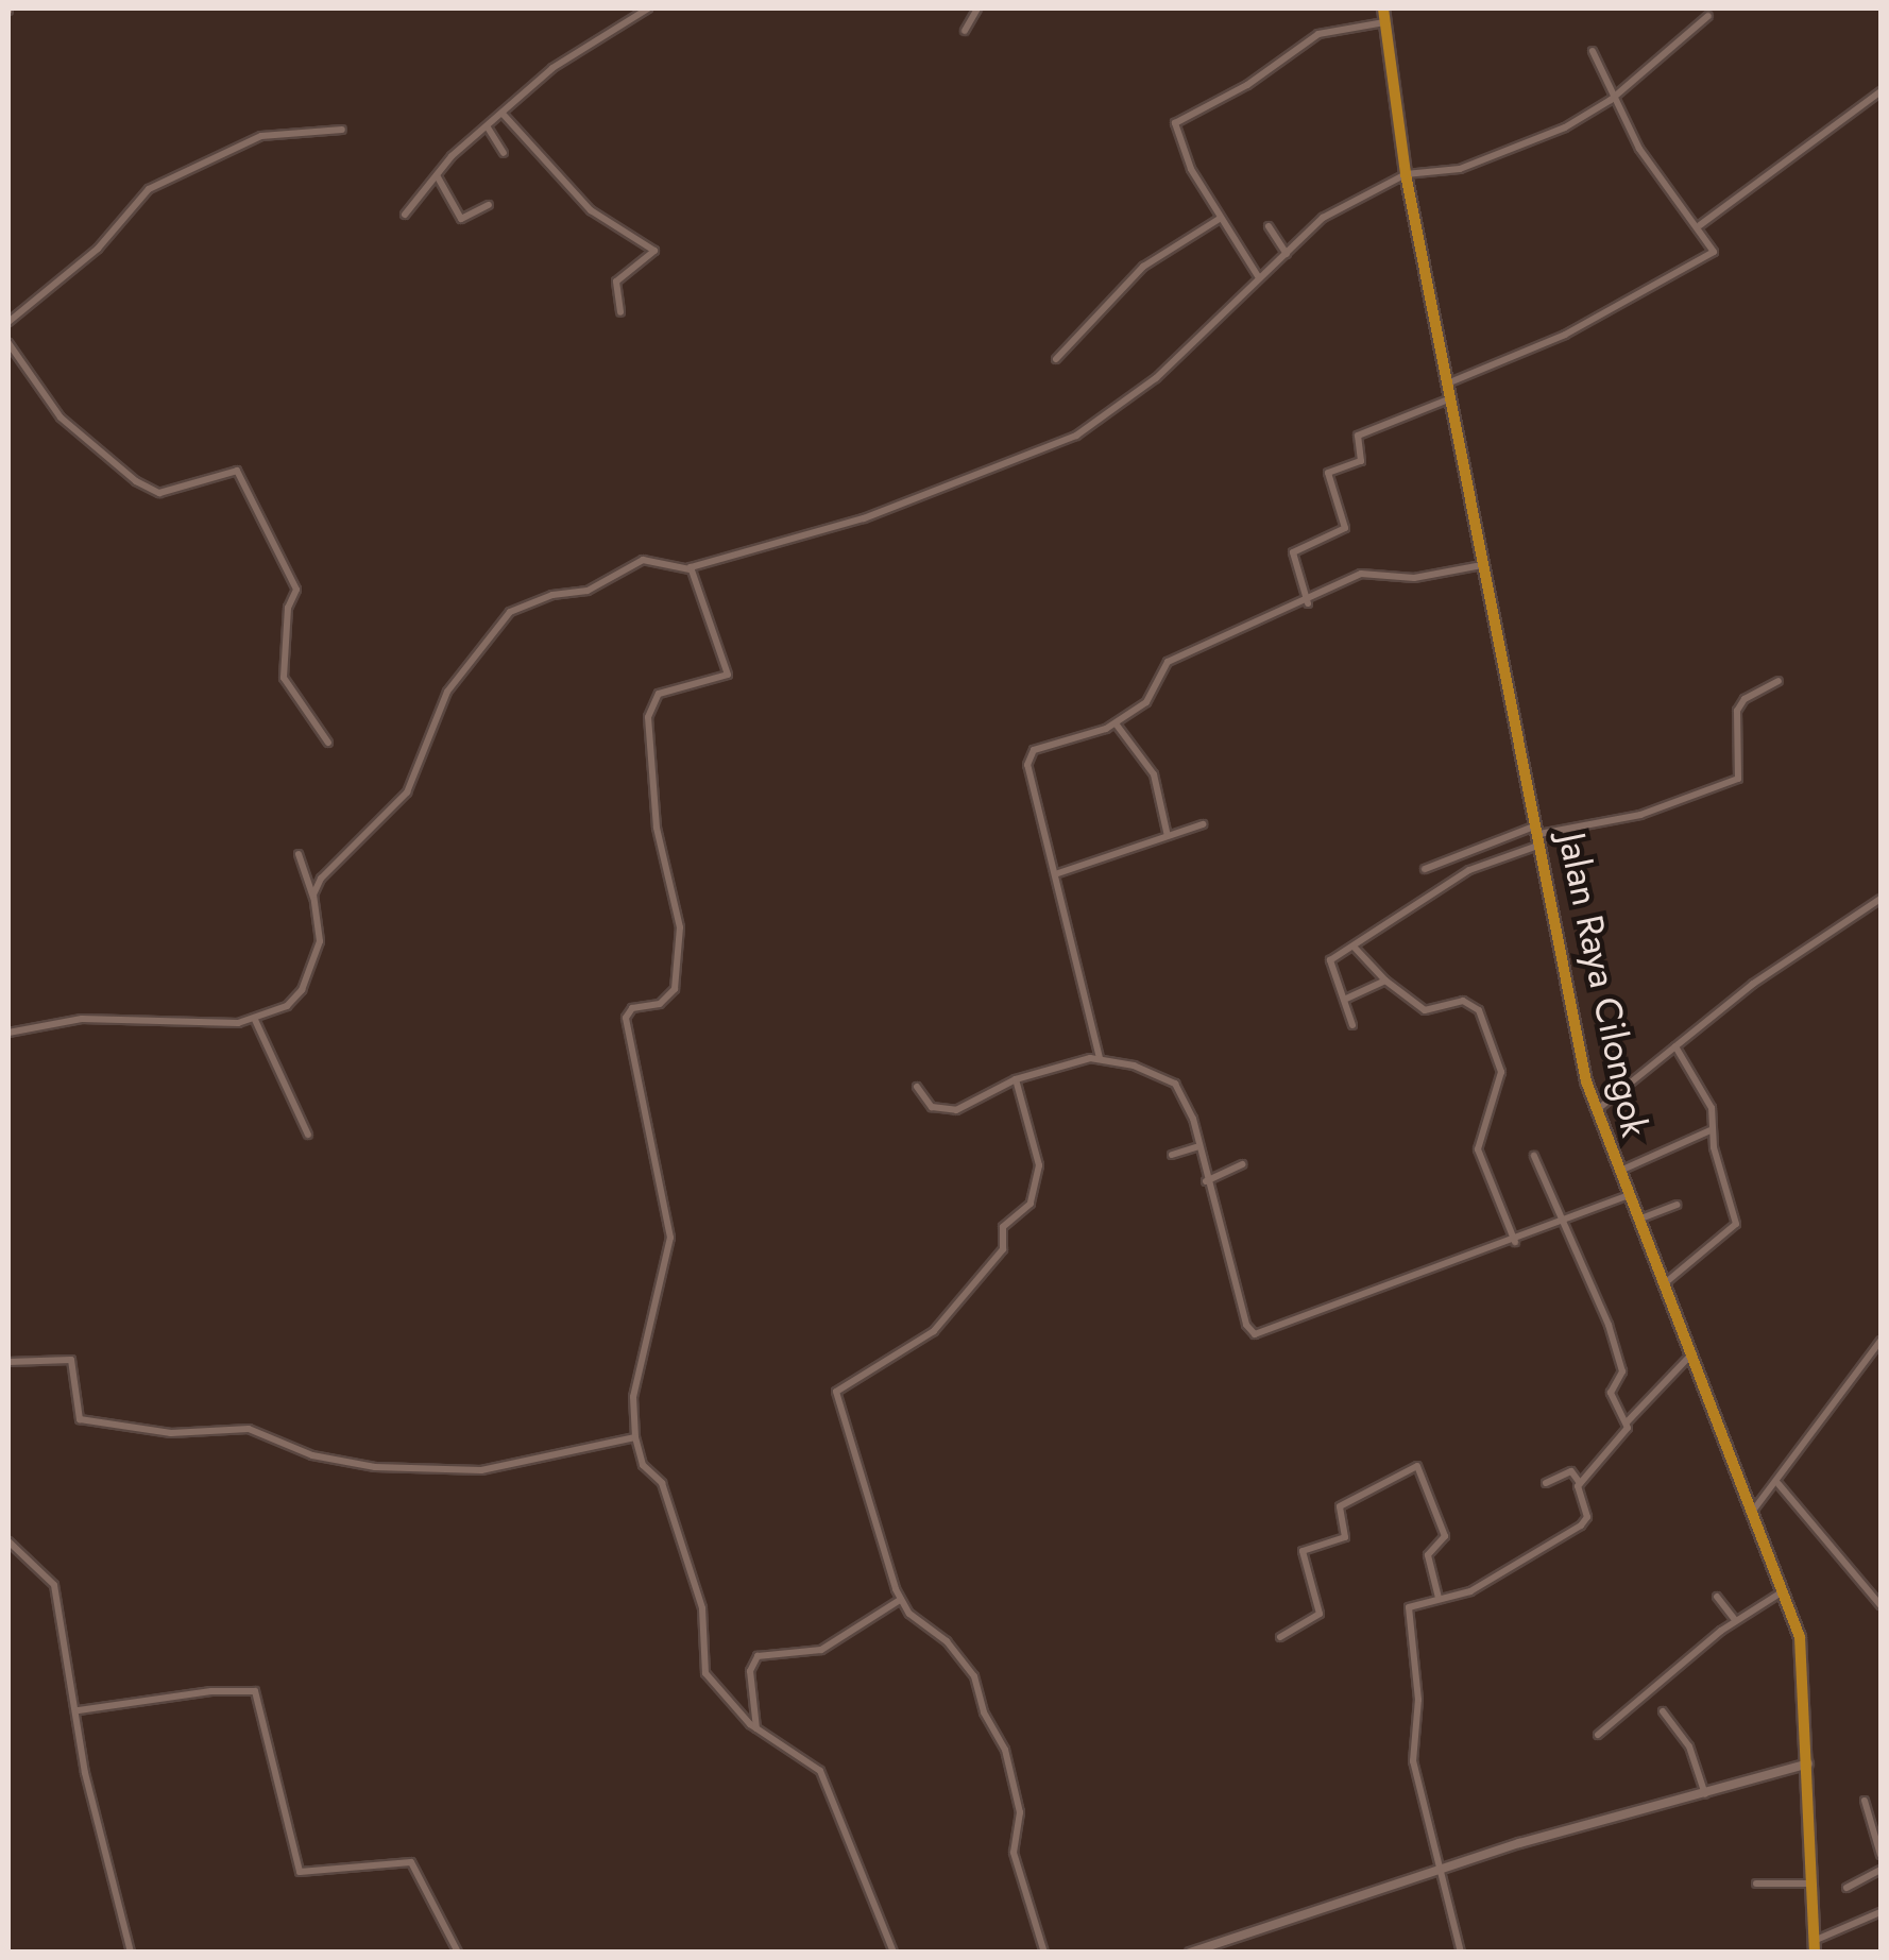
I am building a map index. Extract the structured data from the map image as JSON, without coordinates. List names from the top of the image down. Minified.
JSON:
{"streets":{"highway":["Jalan Raya Cilongok"]}}
